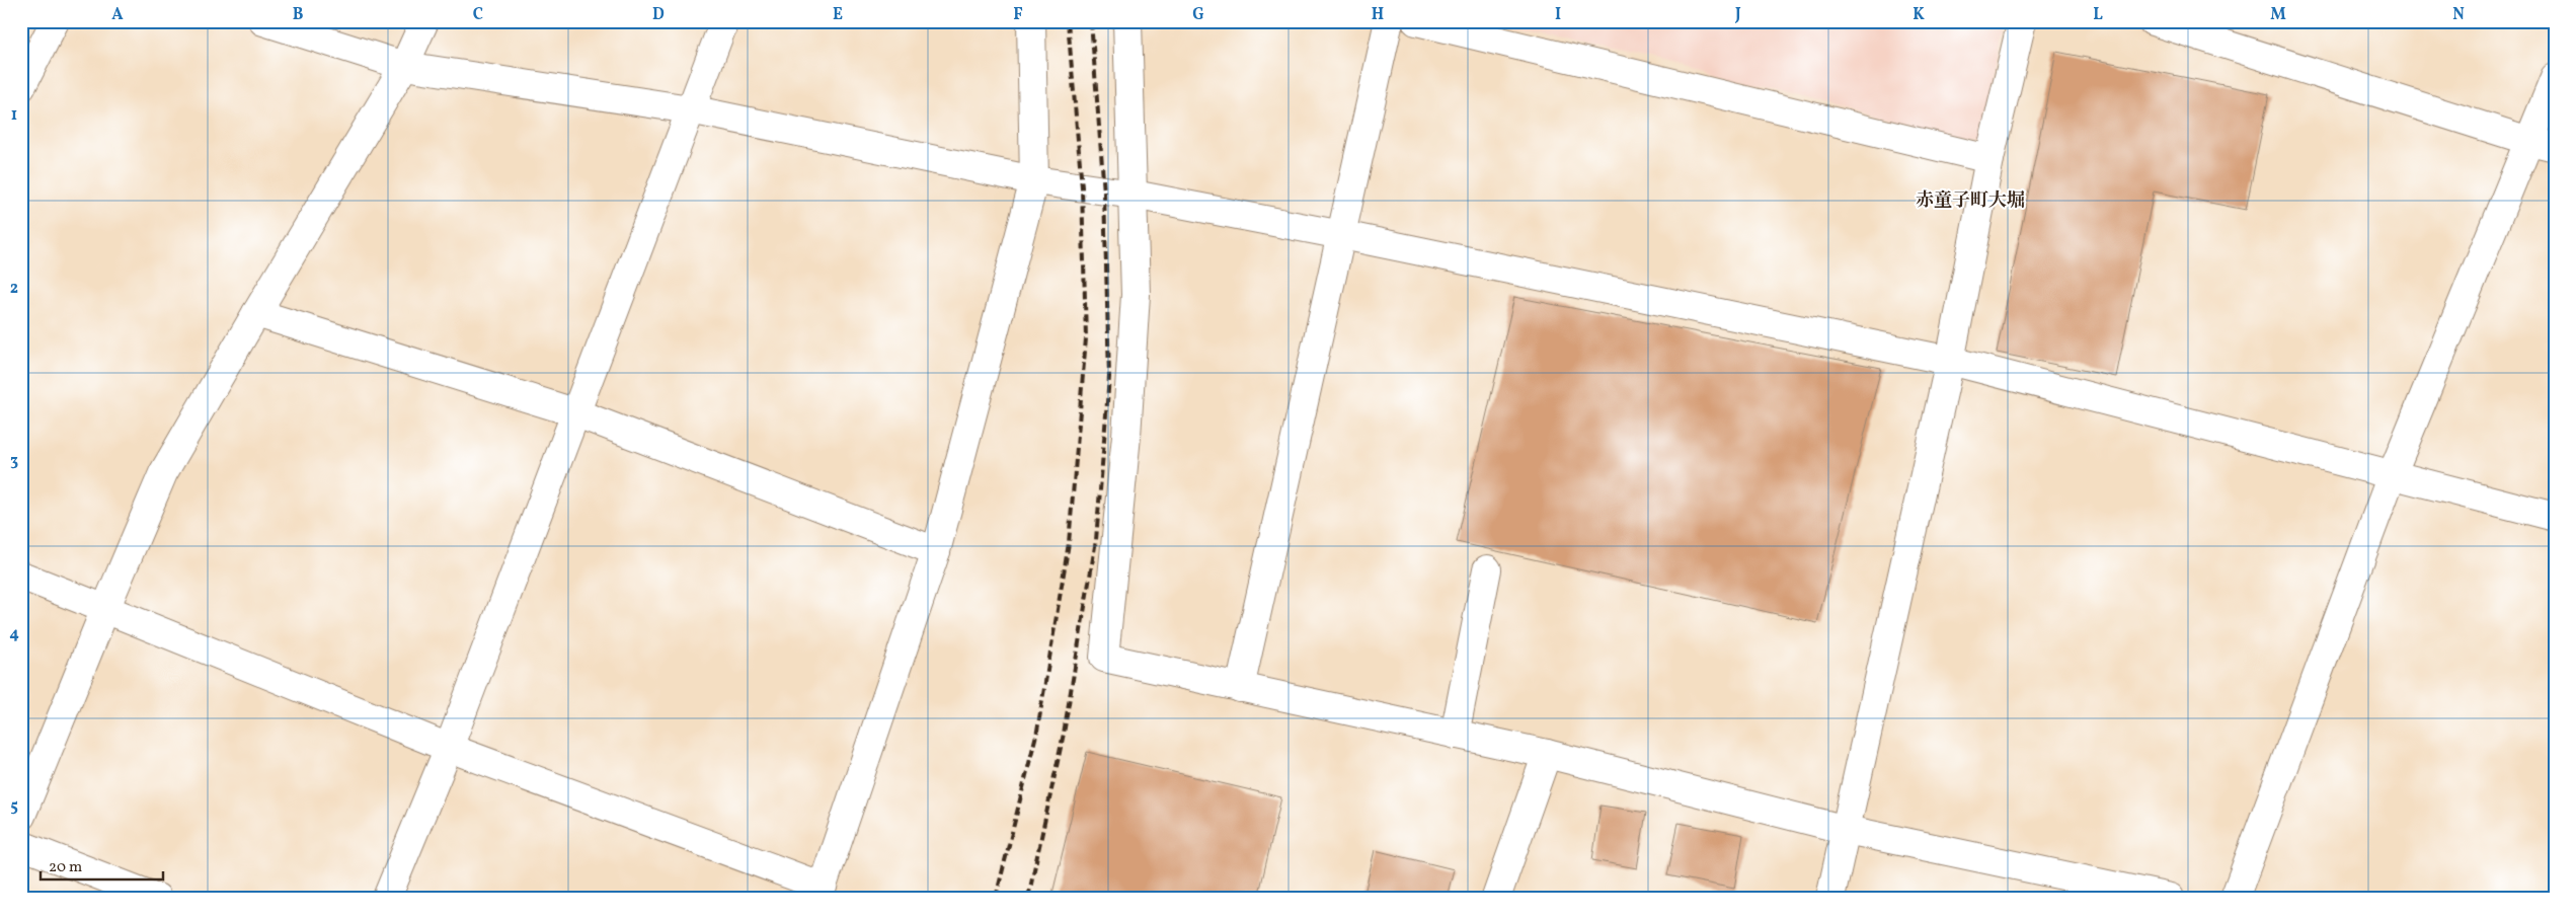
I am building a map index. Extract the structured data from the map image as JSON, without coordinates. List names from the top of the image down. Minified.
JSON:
{"districts":["赤童子町大堀"],"scale_bar":"20 m","grid":{"columns":["A","B","C","D","E","F","G","H","I","J","K","L","M","N"],"rows":["1","2","3","4","5"]}}
